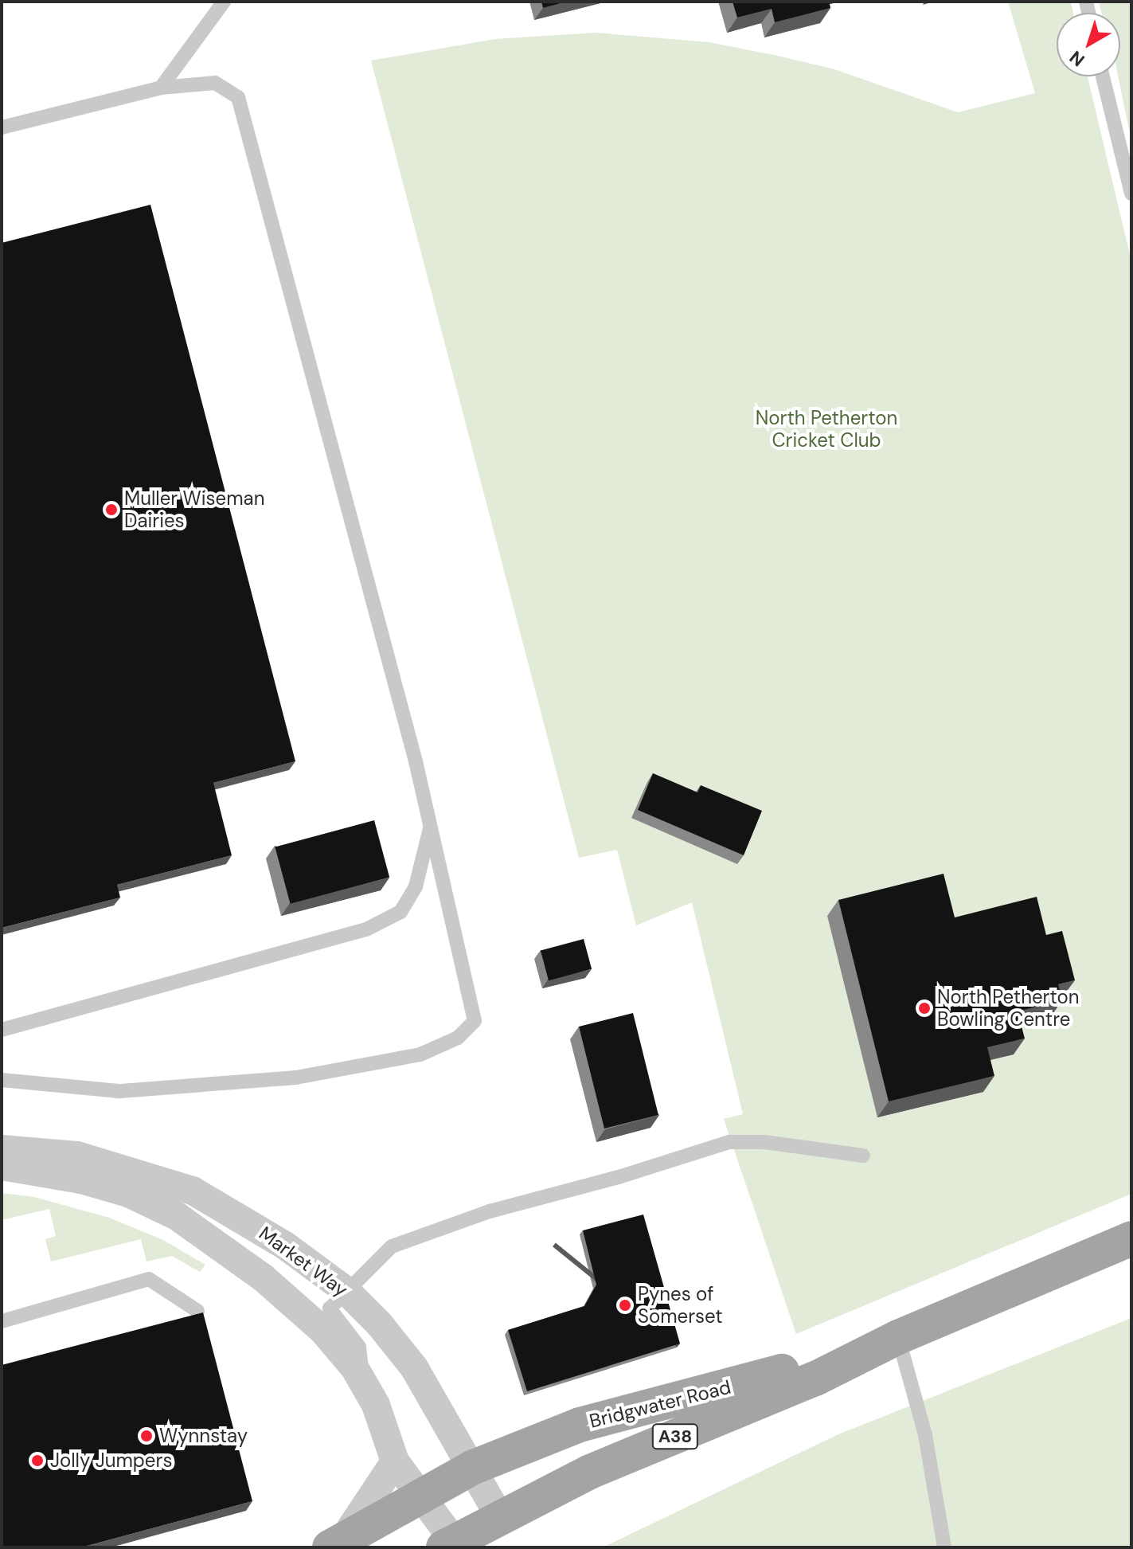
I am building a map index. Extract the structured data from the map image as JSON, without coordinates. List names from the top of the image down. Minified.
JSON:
{"streets":{"main road":["Bridgwater Road","A38"],"street":["Market Way"]},"crossings":[["Market Way","Bridgwater Road"]],"parks":["North Petherton Cricket Club"],"places":["Muller Wiseman Dairies","North Petherton Bowling Centre","Pynes of Somerset","Wynnstay","Jolly Jumpers"],"north":"bottom left"}
